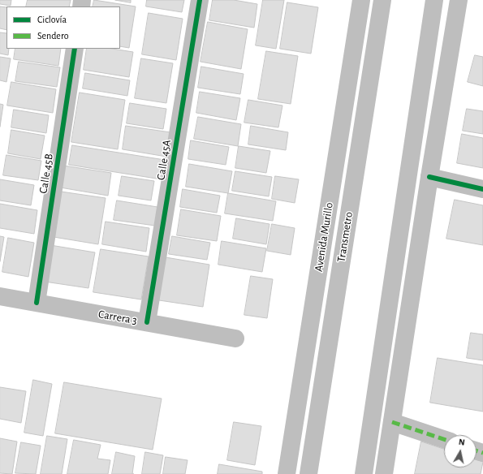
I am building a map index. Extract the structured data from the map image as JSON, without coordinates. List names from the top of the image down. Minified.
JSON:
{"streets":{"street":["Calle 45A","Calle 45B","Avenida Murillo","Transmetro","Carrera 3"]},"crossings":[["Calle 45A","Carrera 3"],["Calle 45B","Carrera 3"]],"legend":["Ciclovía","Sendero"],"north":"top"}
